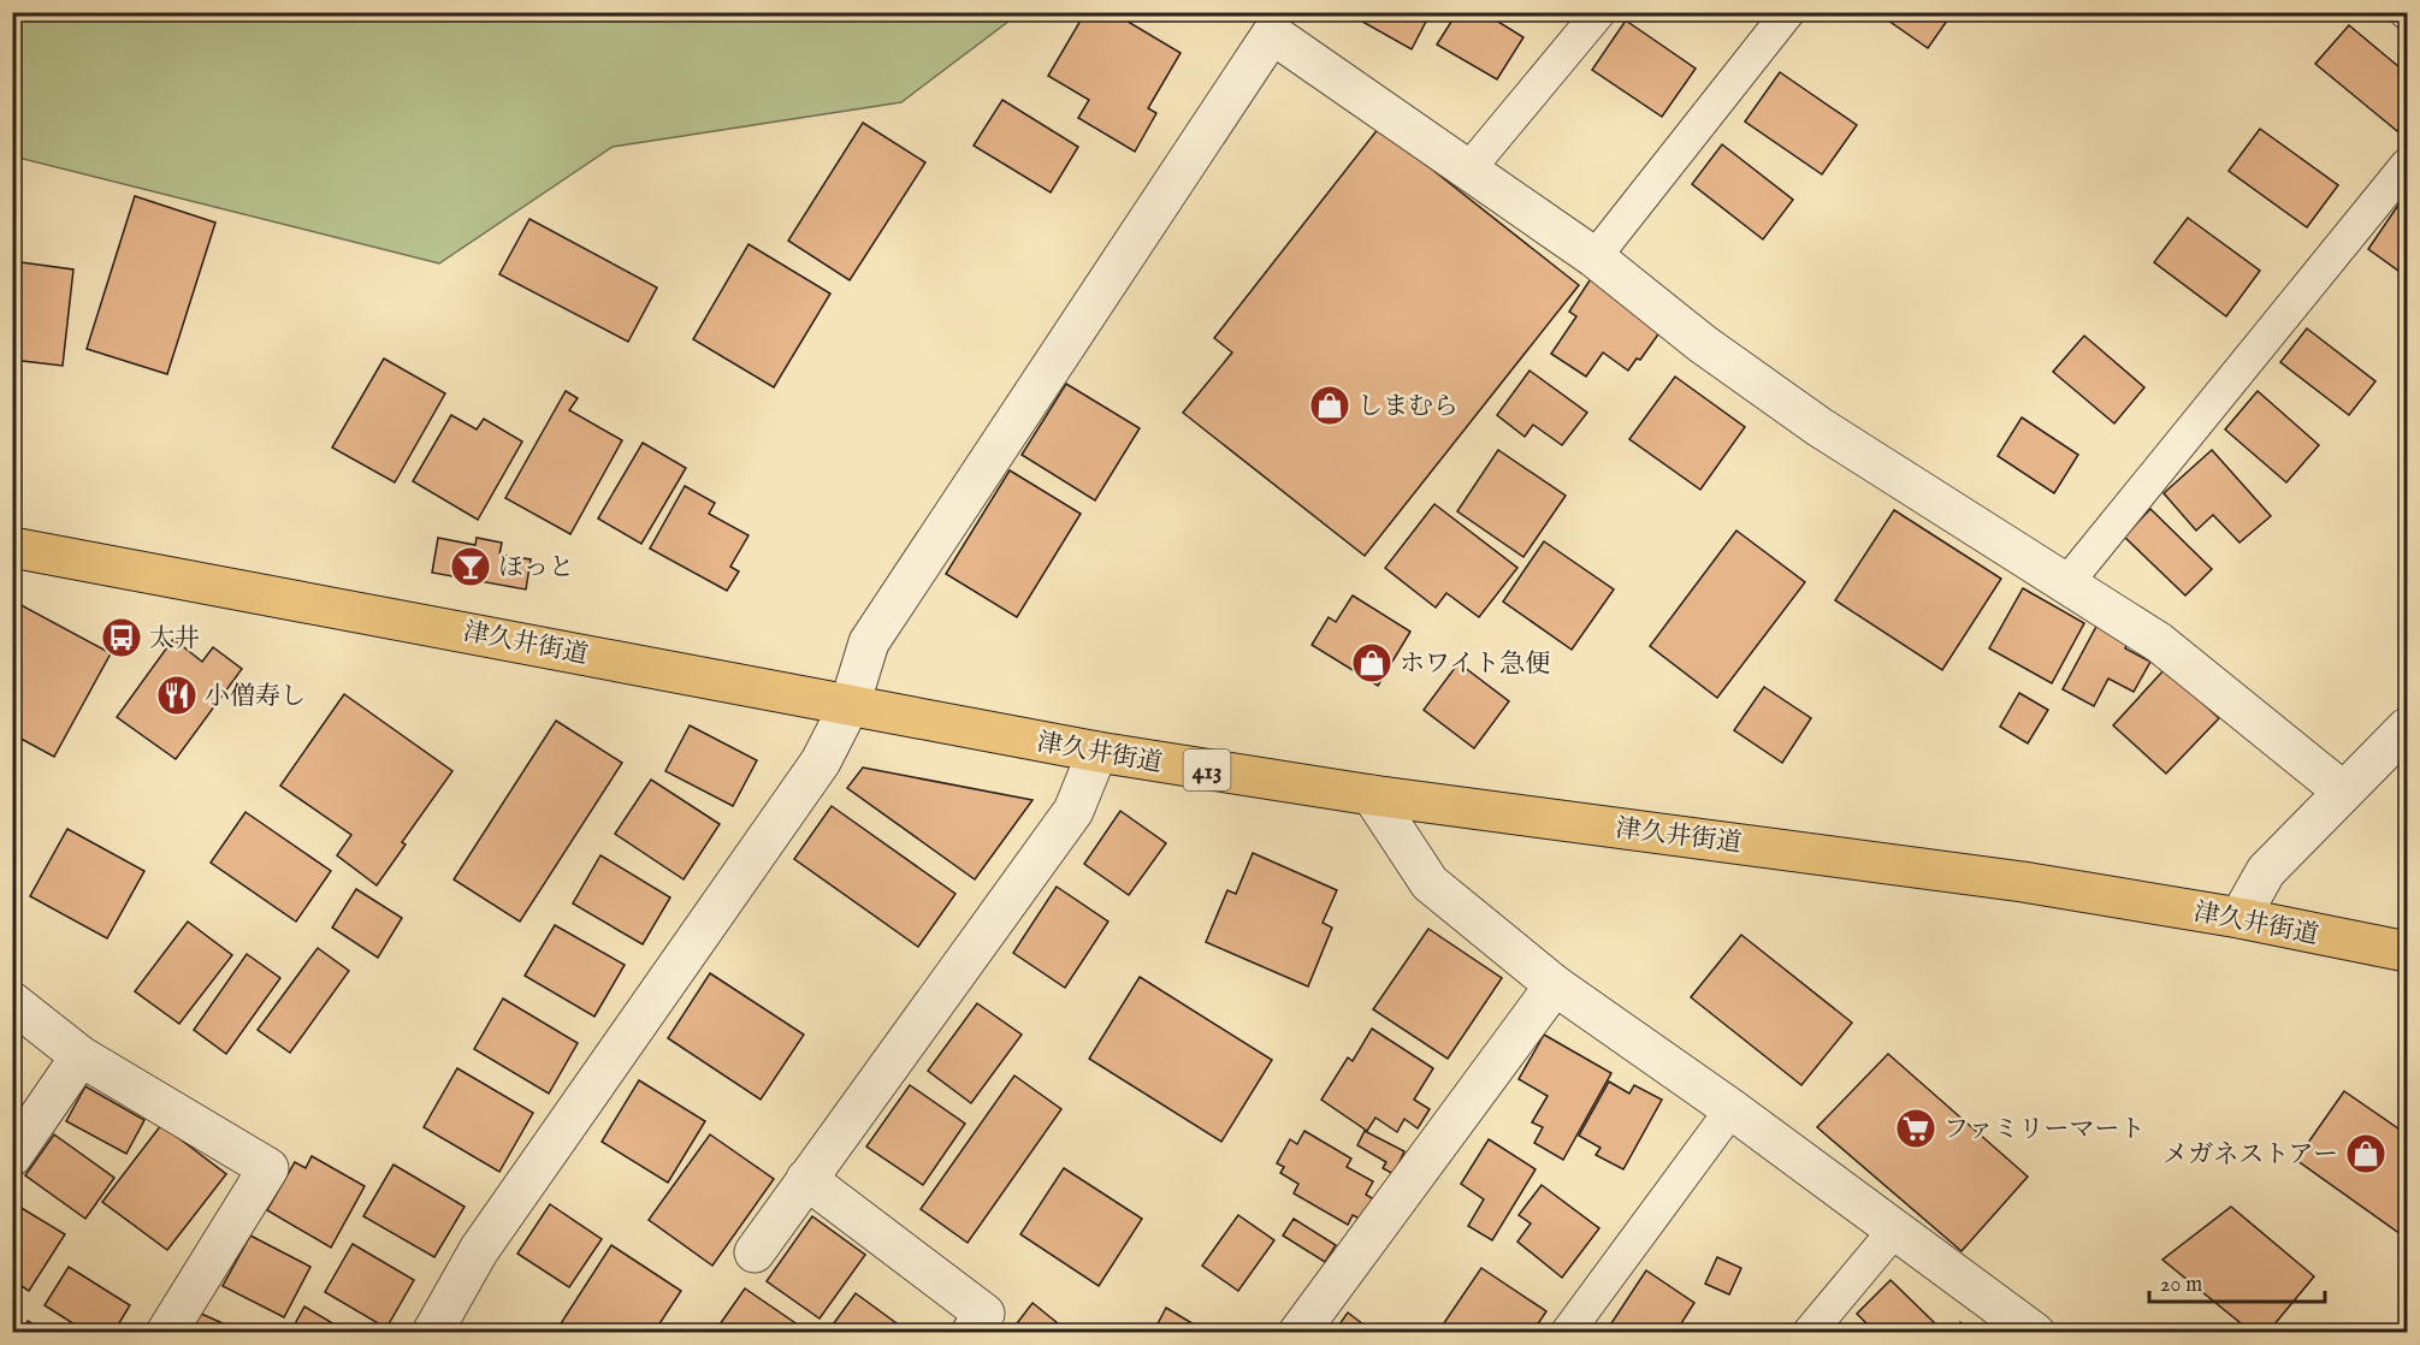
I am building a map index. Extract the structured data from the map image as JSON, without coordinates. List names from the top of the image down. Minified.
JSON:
{"streets":{"highway":["津久井街道","413"]},"places":{"shop":["しまむら","ホワイト急便","メガネストアー"],"bar":["ほっと"],"bus stop":["太井"],"restaurant":["小僧寿し"],"supermarket":["ファミリーマート"]},"scale_bar":"20 m"}
